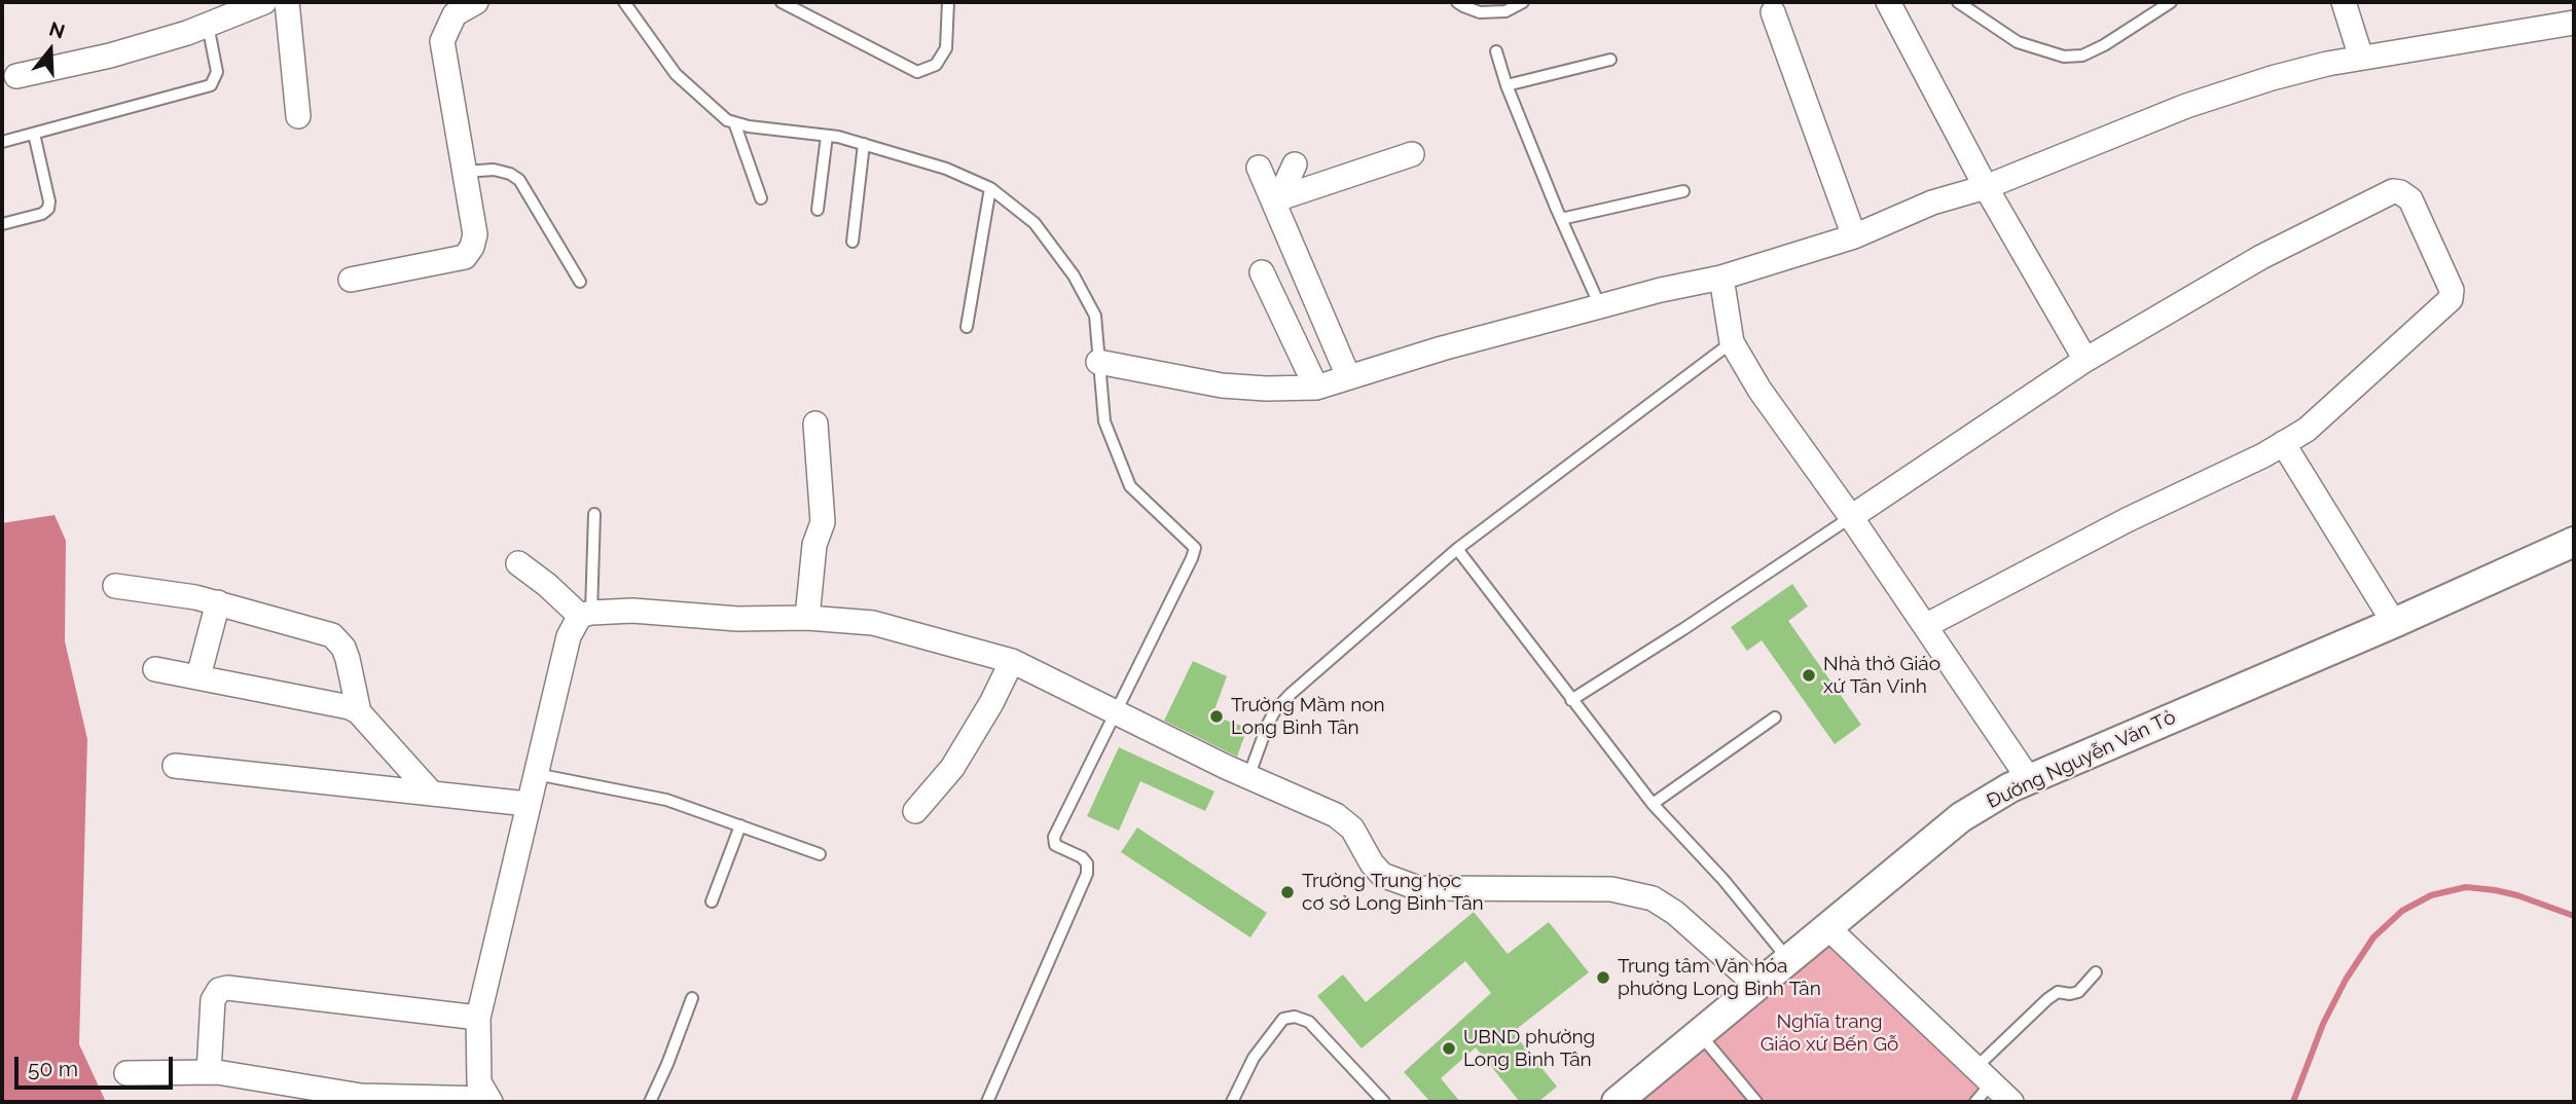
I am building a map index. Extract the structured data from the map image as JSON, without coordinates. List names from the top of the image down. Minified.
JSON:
{"streets":{"street":["Đường Nguyễn Văn Tỏ"]},"parks":["Nghĩa trang Giáo xứ Bến Gỗ"],"places":["Nhà thờ Giáo xứ Tân Vinh","Trường Mầm non Long Bình Tân","Trường Trung học cơ sở Long Bình Tân","Trung tâm Văn hóa phường Long Bình Tân","UBND phường Long Bình Tân"],"scale_bar":"50 m","north":"top"}
